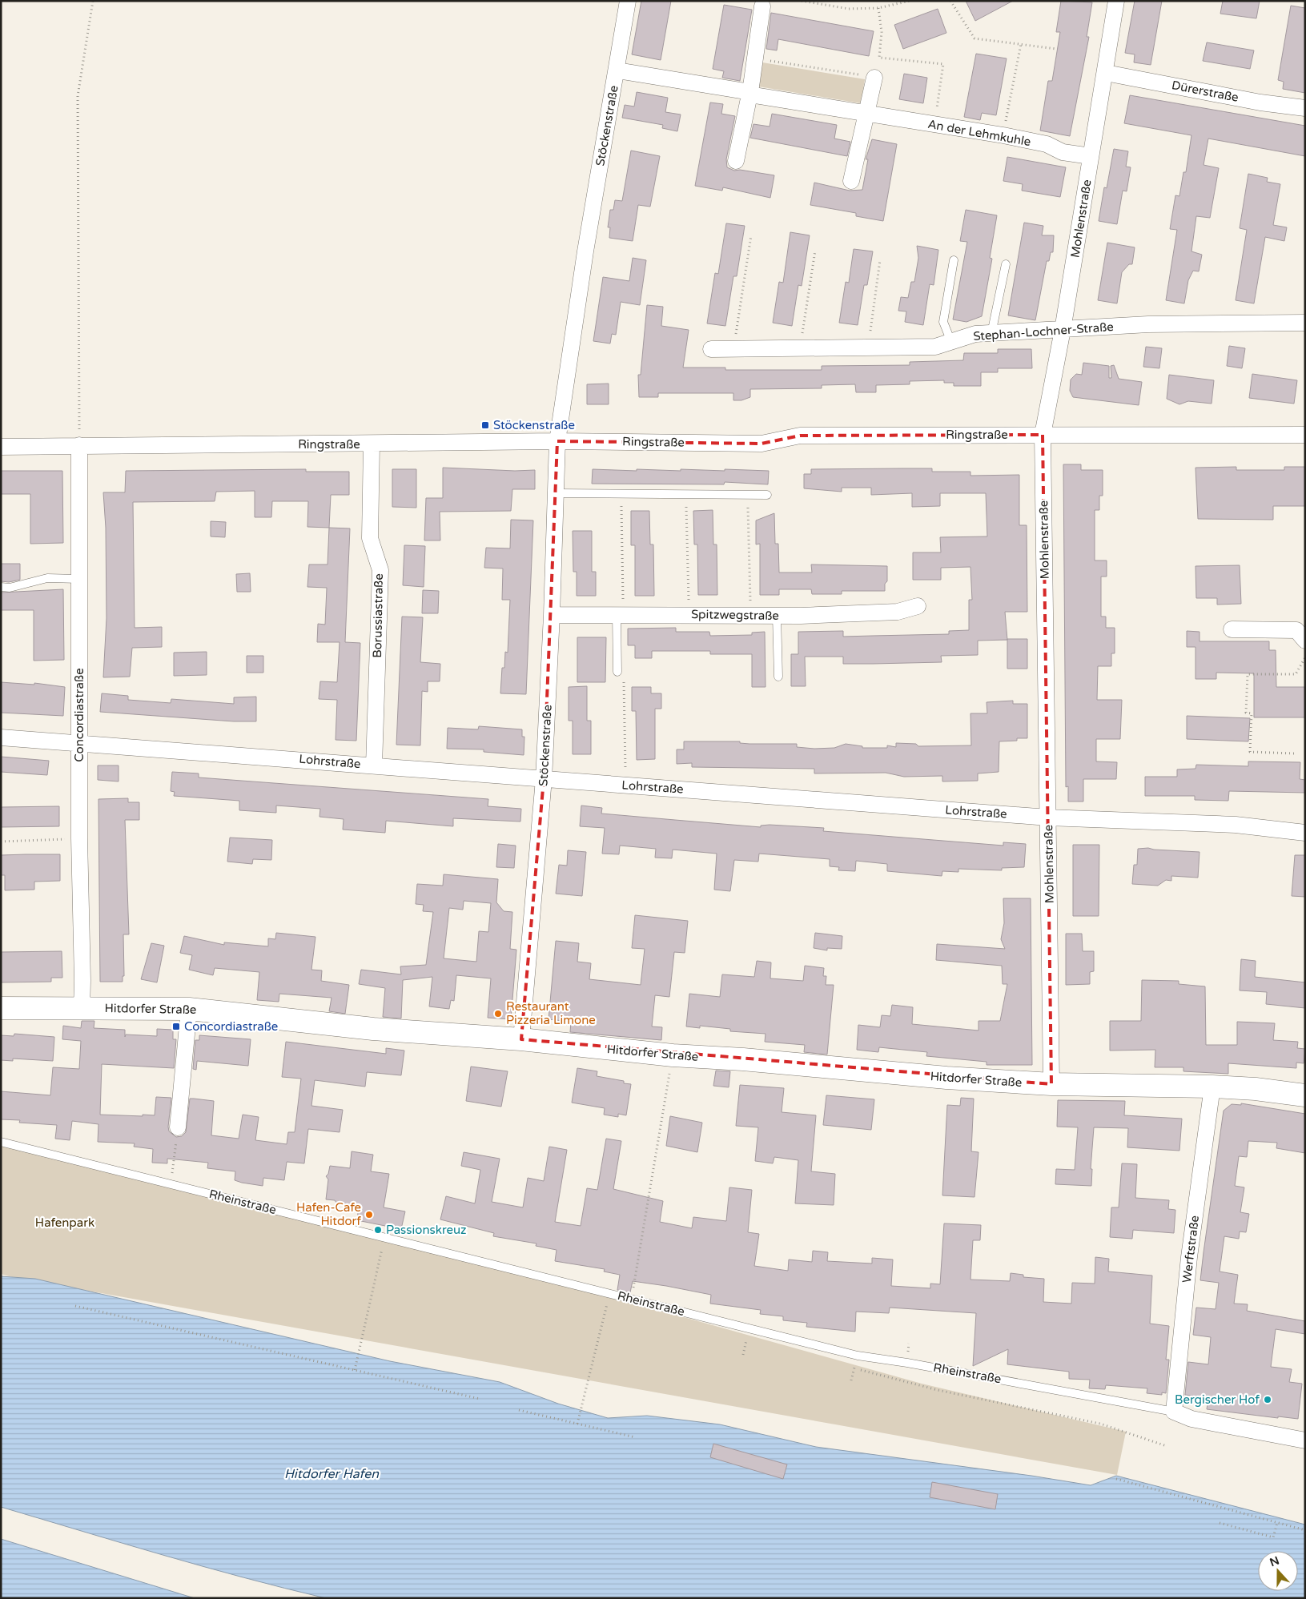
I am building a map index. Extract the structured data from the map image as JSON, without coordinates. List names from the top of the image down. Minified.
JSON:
{"streets":{"street":["Dürerstraße","Stöckenstraße","An der Lehmkuhle","Mohlenstraße","Stephan-Lochner-Straße","Ringstraße","Spitzwegstraße","Borussiastraße","Concordiastraße","Lohrstraße","Hitdorfer Straße","Rheinstraße","Werftstraße"]},"crossings":[["Dürerstraße","Mohlenstraße"],["Stöckenstraße","An der Lehmkuhle"],["Stöckenstraße","Ringstraße"],["Stöckenstraße","Spitzwegstraße"],["Stöckenstraße","Lohrstraße"],["Stöckenstraße","Hitdorfer Straße"],["An der Lehmkuhle","Mohlenstraße"],["Mohlenstraße","Stephan-Lochner-Straße"],["Mohlenstraße","Ringstraße"],["Mohlenstraße","Lohrstraße"],["Mohlenstraße","Hitdorfer Straße"],["Ringstraße","Borussiastraße"],["Ringstraße","Concordiastraße"],["Borussiastraße","Lohrstraße"],["Concordiastraße","Lohrstraße"],["Concordiastraße","Hitdorfer Straße"],["Hitdorfer Straße","Werftstraße"],["Rheinstraße","Werftstraße"]],"water":["Hitdorfer Hafen"],"parks":["Hafenpark"],"places":{"transit":["Stöckenstraße","Concordiastraße"],"other":["Restaurant Pizzeria Limone","Hafen-Cafe Hitdorf","Passionskreuz","Bergischer Hof"]},"north":"top"}
